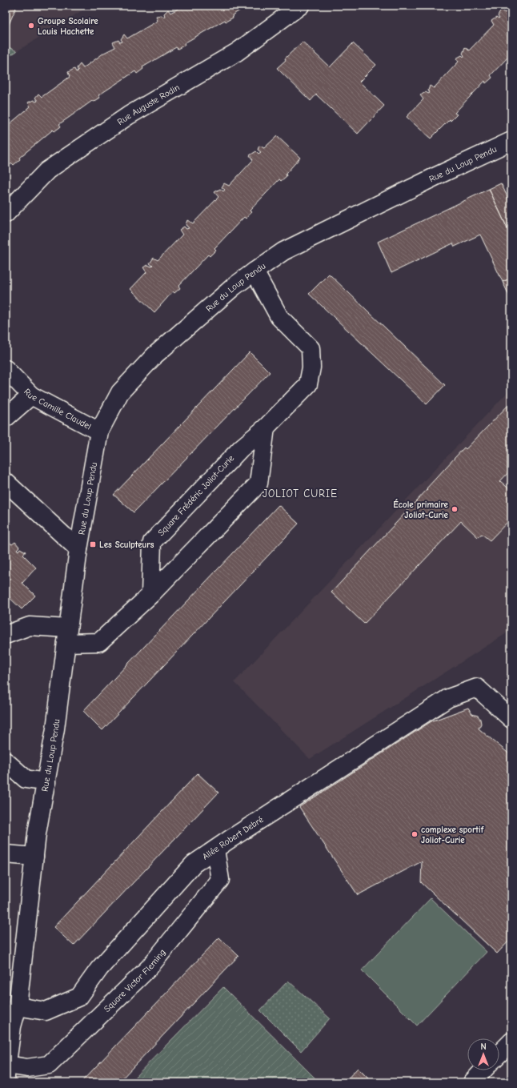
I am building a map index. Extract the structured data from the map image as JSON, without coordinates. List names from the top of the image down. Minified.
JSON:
{"streets":{"street":["Rue Auguste Rodin","Rue du Loup Pendu","Rue Camille Claudel","Square Frédéric Joliot-Curie","Allée Robert Debré","Square Victor Fleming"]},"crossings":[["Rue du Loup Pendu","Rue Camille Claudel"],["Rue du Loup Pendu","Square Frédéric Joliot-Curie"],["Rue du Loup Pendu","Allée Robert Debré"],["Rue du Loup Pendu","Square Victor Fleming"],["Allée Robert Debré","Square Victor Fleming"]],"districts":["JOLIOT CURIE"],"places":{"other":["Groupe Scolaire Louis Hachette","École primaire Joliot-Curie","complexe sportif Joliot-Curie"],"transit":["Les Sculpteurs"]},"north":"top"}
